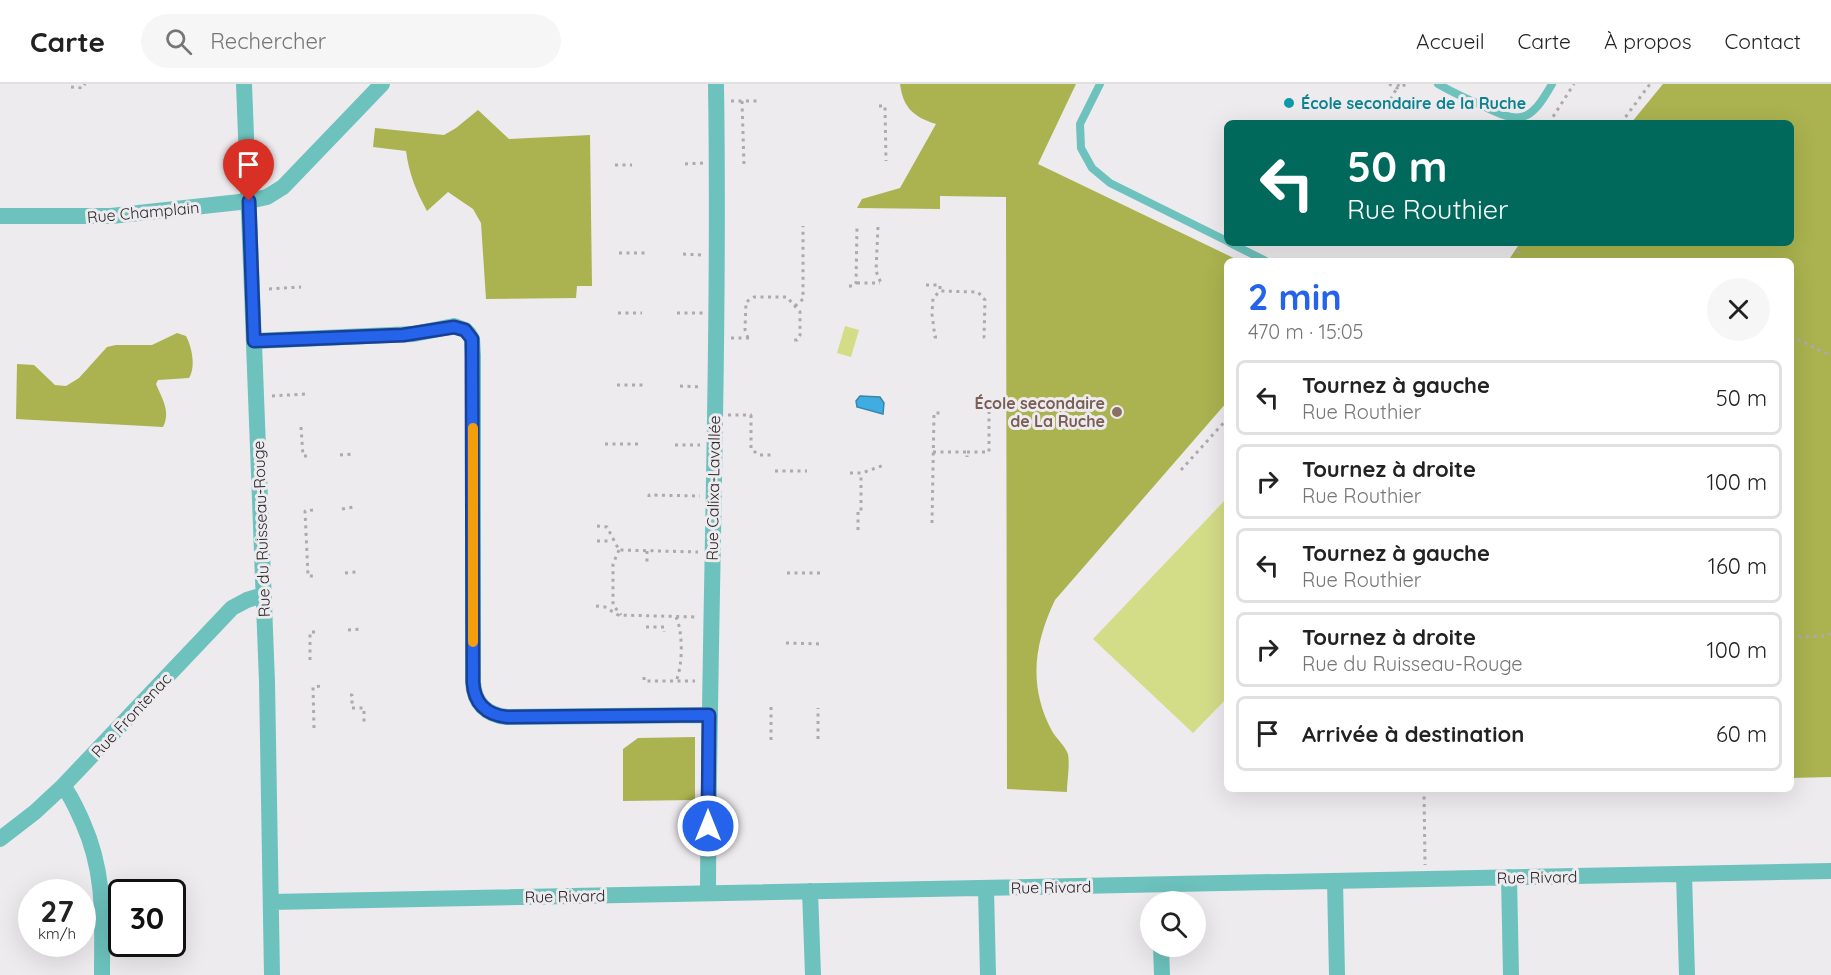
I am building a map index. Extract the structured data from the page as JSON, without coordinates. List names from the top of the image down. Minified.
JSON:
{"streets":{"street":["Rue Champlain","Rue Calixa-Lavallée","Rue du Ruisseau-Rouge","Rue Frontenac","Rue Rivard"]},"crossings":[["Rue Champlain","Rue du Ruisseau-Rouge"],["Rue Calixa-Lavallée","Rue Rivard"],["Rue du Ruisseau-Rouge","Rue Frontenac"],["Rue du Ruisseau-Rouge","Rue Rivard"]],"places":["École secondaire de la Ruche","École secondaire de La Ruche"],"page":{"header":"Carte","search":"Rechercher","nav":["Accueil","Carte","À propos","Contact"],"turn":["50 m","Rue Routhier"],"heading":["2 min","470 m · 15:05"],"list":[{"name":"Tournez à gauche","note":"Rue Routhier","value":"50 m"},{"name":"Tournez à droite","note":"Rue Routhier","value":"100 m"},{"name":"Tournez à gauche","note":"Rue Routhier","value":"160 m"},{"name":"Tournez à droite","note":"Rue du Ruisseau-Rouge","value":"100 m"},{"name":"Arrivée à destination","value":"60 m"}],"speed":"27 km/h","limit":"30"}}
